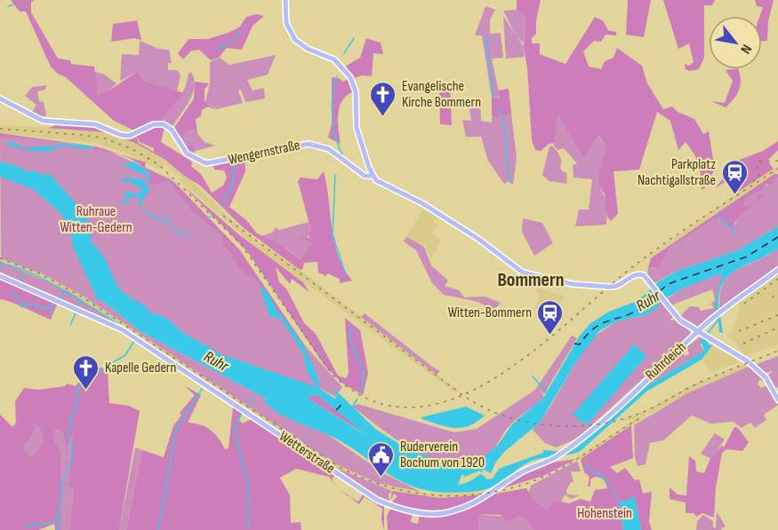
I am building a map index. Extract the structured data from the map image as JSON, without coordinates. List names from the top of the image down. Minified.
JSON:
{"streets":{"main road":["Wengernstraße","Ruhrdeich","Wetterstraße"]},"crossings":[["Ruhrdeich","Wetterstraße"]],"districts":["Bommern"],"water":["Ruhr"],"parks":["Ruhraue Witten-Gedern","Hohenstein"],"places":{"church":["Evangelische Kirche Bommern","Kapelle Gedern"],"station":["Parkplatz Nachtigallstraße","Witten-Bommern"],"public building":["Ruderverein Bochum von 1920"]},"north":"bottom right"}
